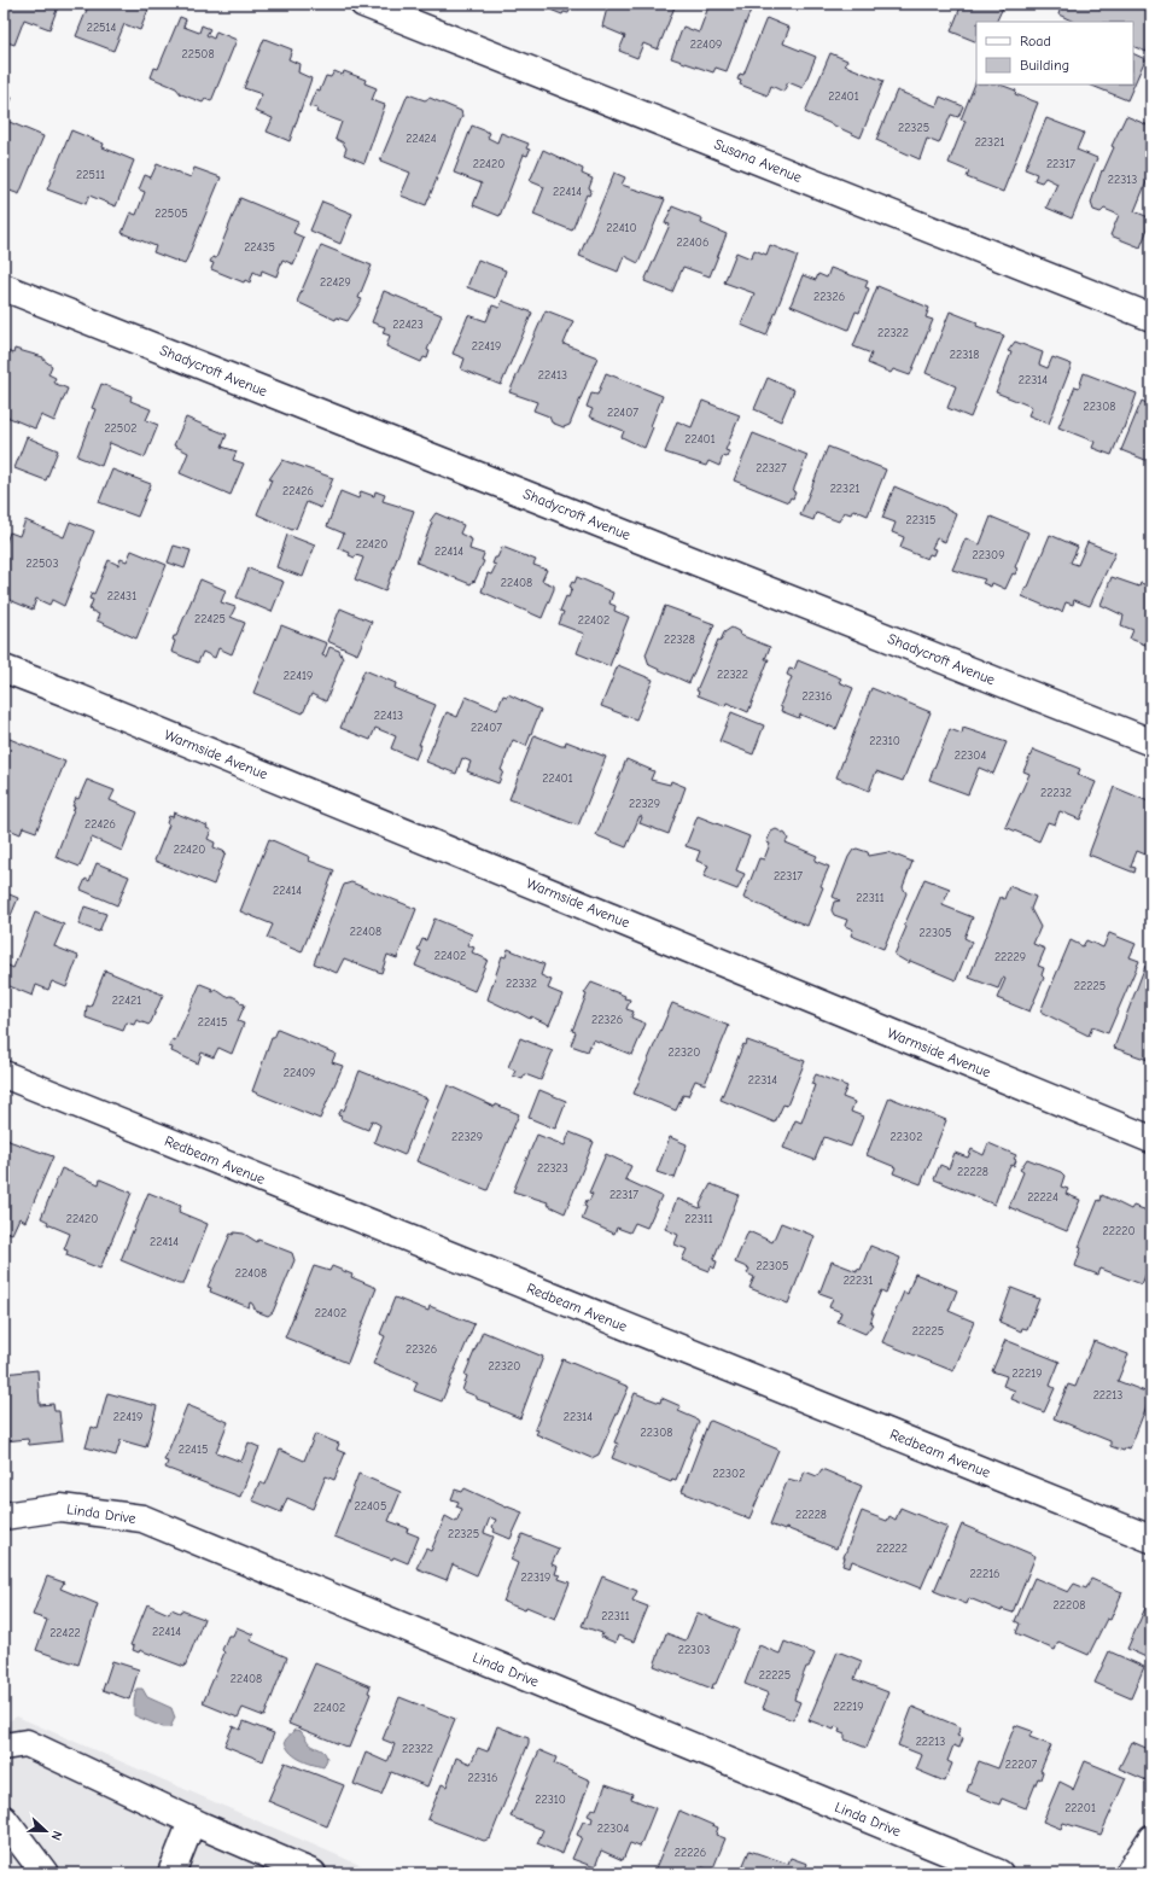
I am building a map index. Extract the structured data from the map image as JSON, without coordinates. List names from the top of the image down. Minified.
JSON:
{"streets":{"street":["Susana Avenue","Shadycroft Avenue","Warmside Avenue","Redbeam Avenue","Linda Drive"]},"house_numbers":["22514","22409","22508","22401","22325","22424","22321","22420","22317","22511","22313","22414","22505","22410","22406","22435","22429","22326","22423","22322","22419","22318","22413","22314","22308","22407","22502","22401","22327","22321","22426","22315","22420","22414","22309","22503","22408","22431","22425","22402","22328","22322","22419","22316","22413","22407","22310","22304","22401","22232","22329","22426","22420","22317","22414","22311","22408","22305","22402","22229","22332","22225","22421","22326","22415","22320","22409","22314","22329","22302","22323","22228","22317","22224","22420","22311","22220","22414","22305","22408","22231","22402","22225","22326","22320","22219","22213","22419","22314","22308","22415","22302","22405","22228","22325","22222","22216","22319","22208","22311","22414","22422","22303","22225","22408","22219","22402","22213","22322","22207","22316","22310","22201","22304","22226"],"legend":["Road","Building"],"north":"right"}
